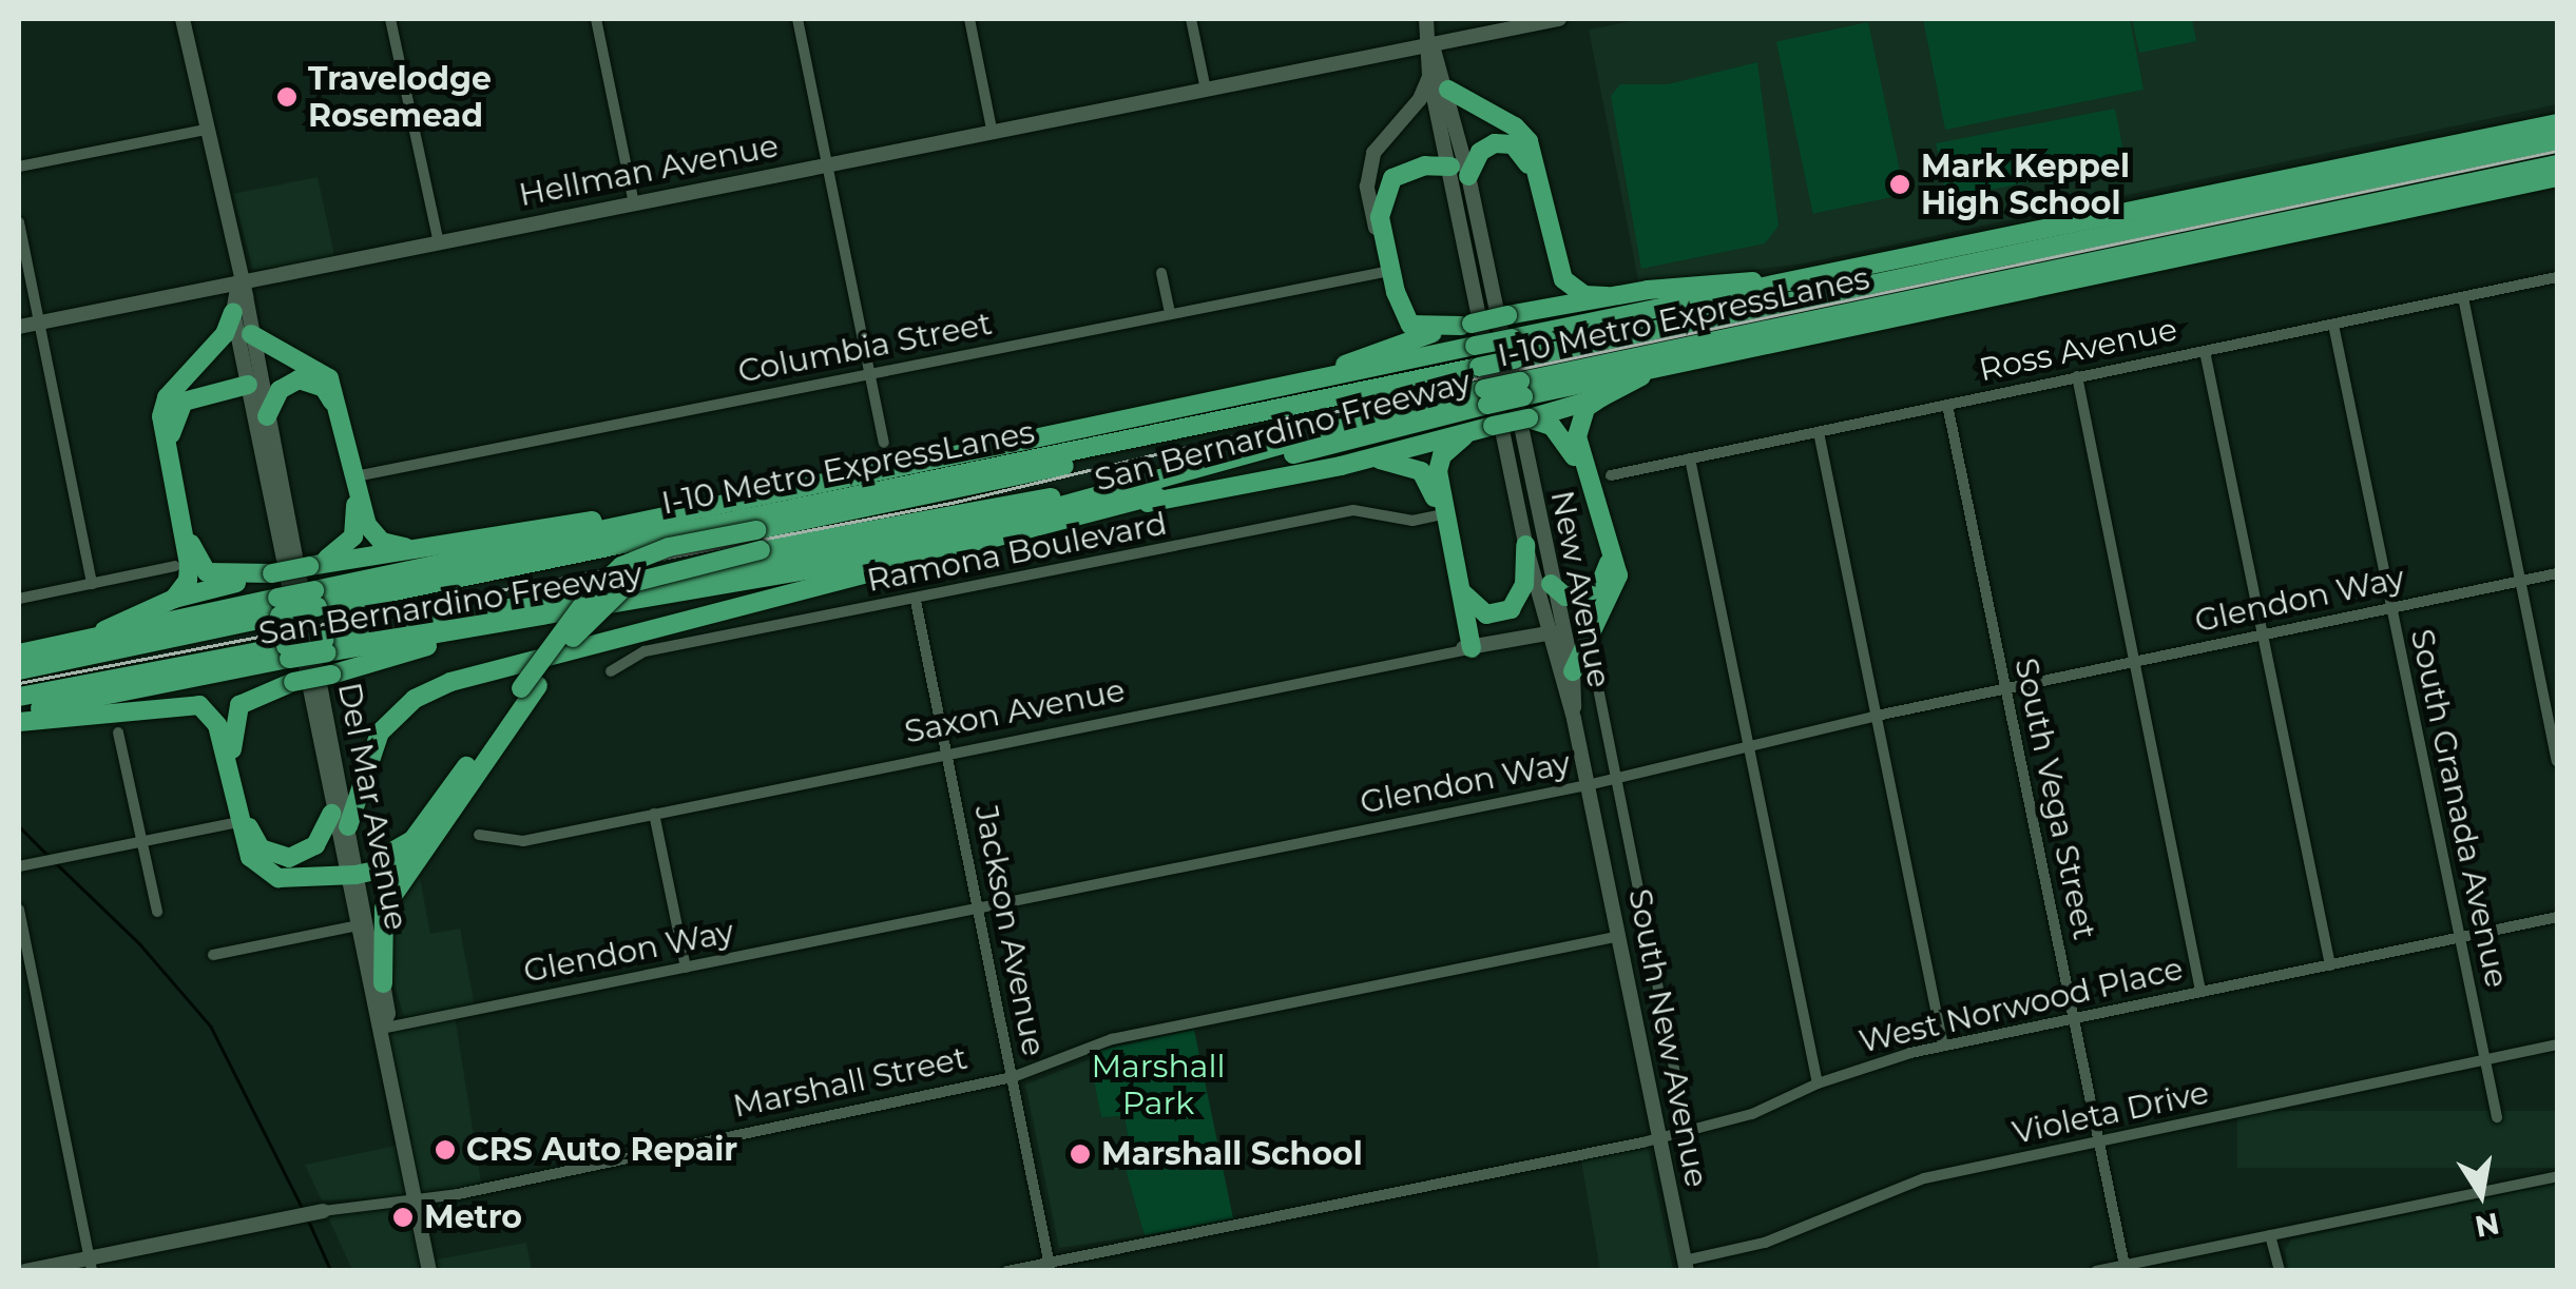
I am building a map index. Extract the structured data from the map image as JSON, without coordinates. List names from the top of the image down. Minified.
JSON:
{"streets":{"highway":["I-10 Metro ExpressLanes","San Bernardino Freeway"],"main road":["Hellman Avenue","New Avenue","Saxon Avenue","Del Mar Avenue","South New Avenue","Marshall Street"],"street":["Columbia Street","Ross Avenue","Ramona Boulevard","Glendon Way","South Vega Street","South Granada Avenue","Jackson Avenue","West Norwood Place","Violeta Drive"]},"crossings":[["Hellman Avenue","New Avenue"],["Hellman Avenue","Del Mar Avenue"],["I-10 Metro ExpressLanes","San Bernardino Freeway"],["Ross Avenue","South Vega Street"],["Ross Avenue","South Granada Avenue"],["Ramona Boulevard","Jackson Avenue"],["New Avenue","Saxon Avenue"],["Glendon Way","South Vega Street"],["Glendon Way","Del Mar Avenue"],["Glendon Way","South Granada Avenue"],["Glendon Way","Jackson Avenue"],["Glendon Way","South New Avenue"],["Saxon Avenue","Jackson Avenue"],["South Vega Street","West Norwood Place"],["South Vega Street","Violeta Drive"],["Del Mar Avenue","Marshall Street"],["South Granada Avenue","West Norwood Place"],["South Granada Avenue","Violeta Drive"],["Jackson Avenue","West Norwood Place"],["Jackson Avenue","Marshall Street"],["West Norwood Place","South New Avenue"],["South New Avenue","Marshall Street"],["South New Avenue","Violeta Drive"]],"parks":["Marshall Park"],"places":["Travelodge Rosemead","Mark Keppel High School","CRS Auto Repair","Marshall School","Metro"],"north":"bottom"}
